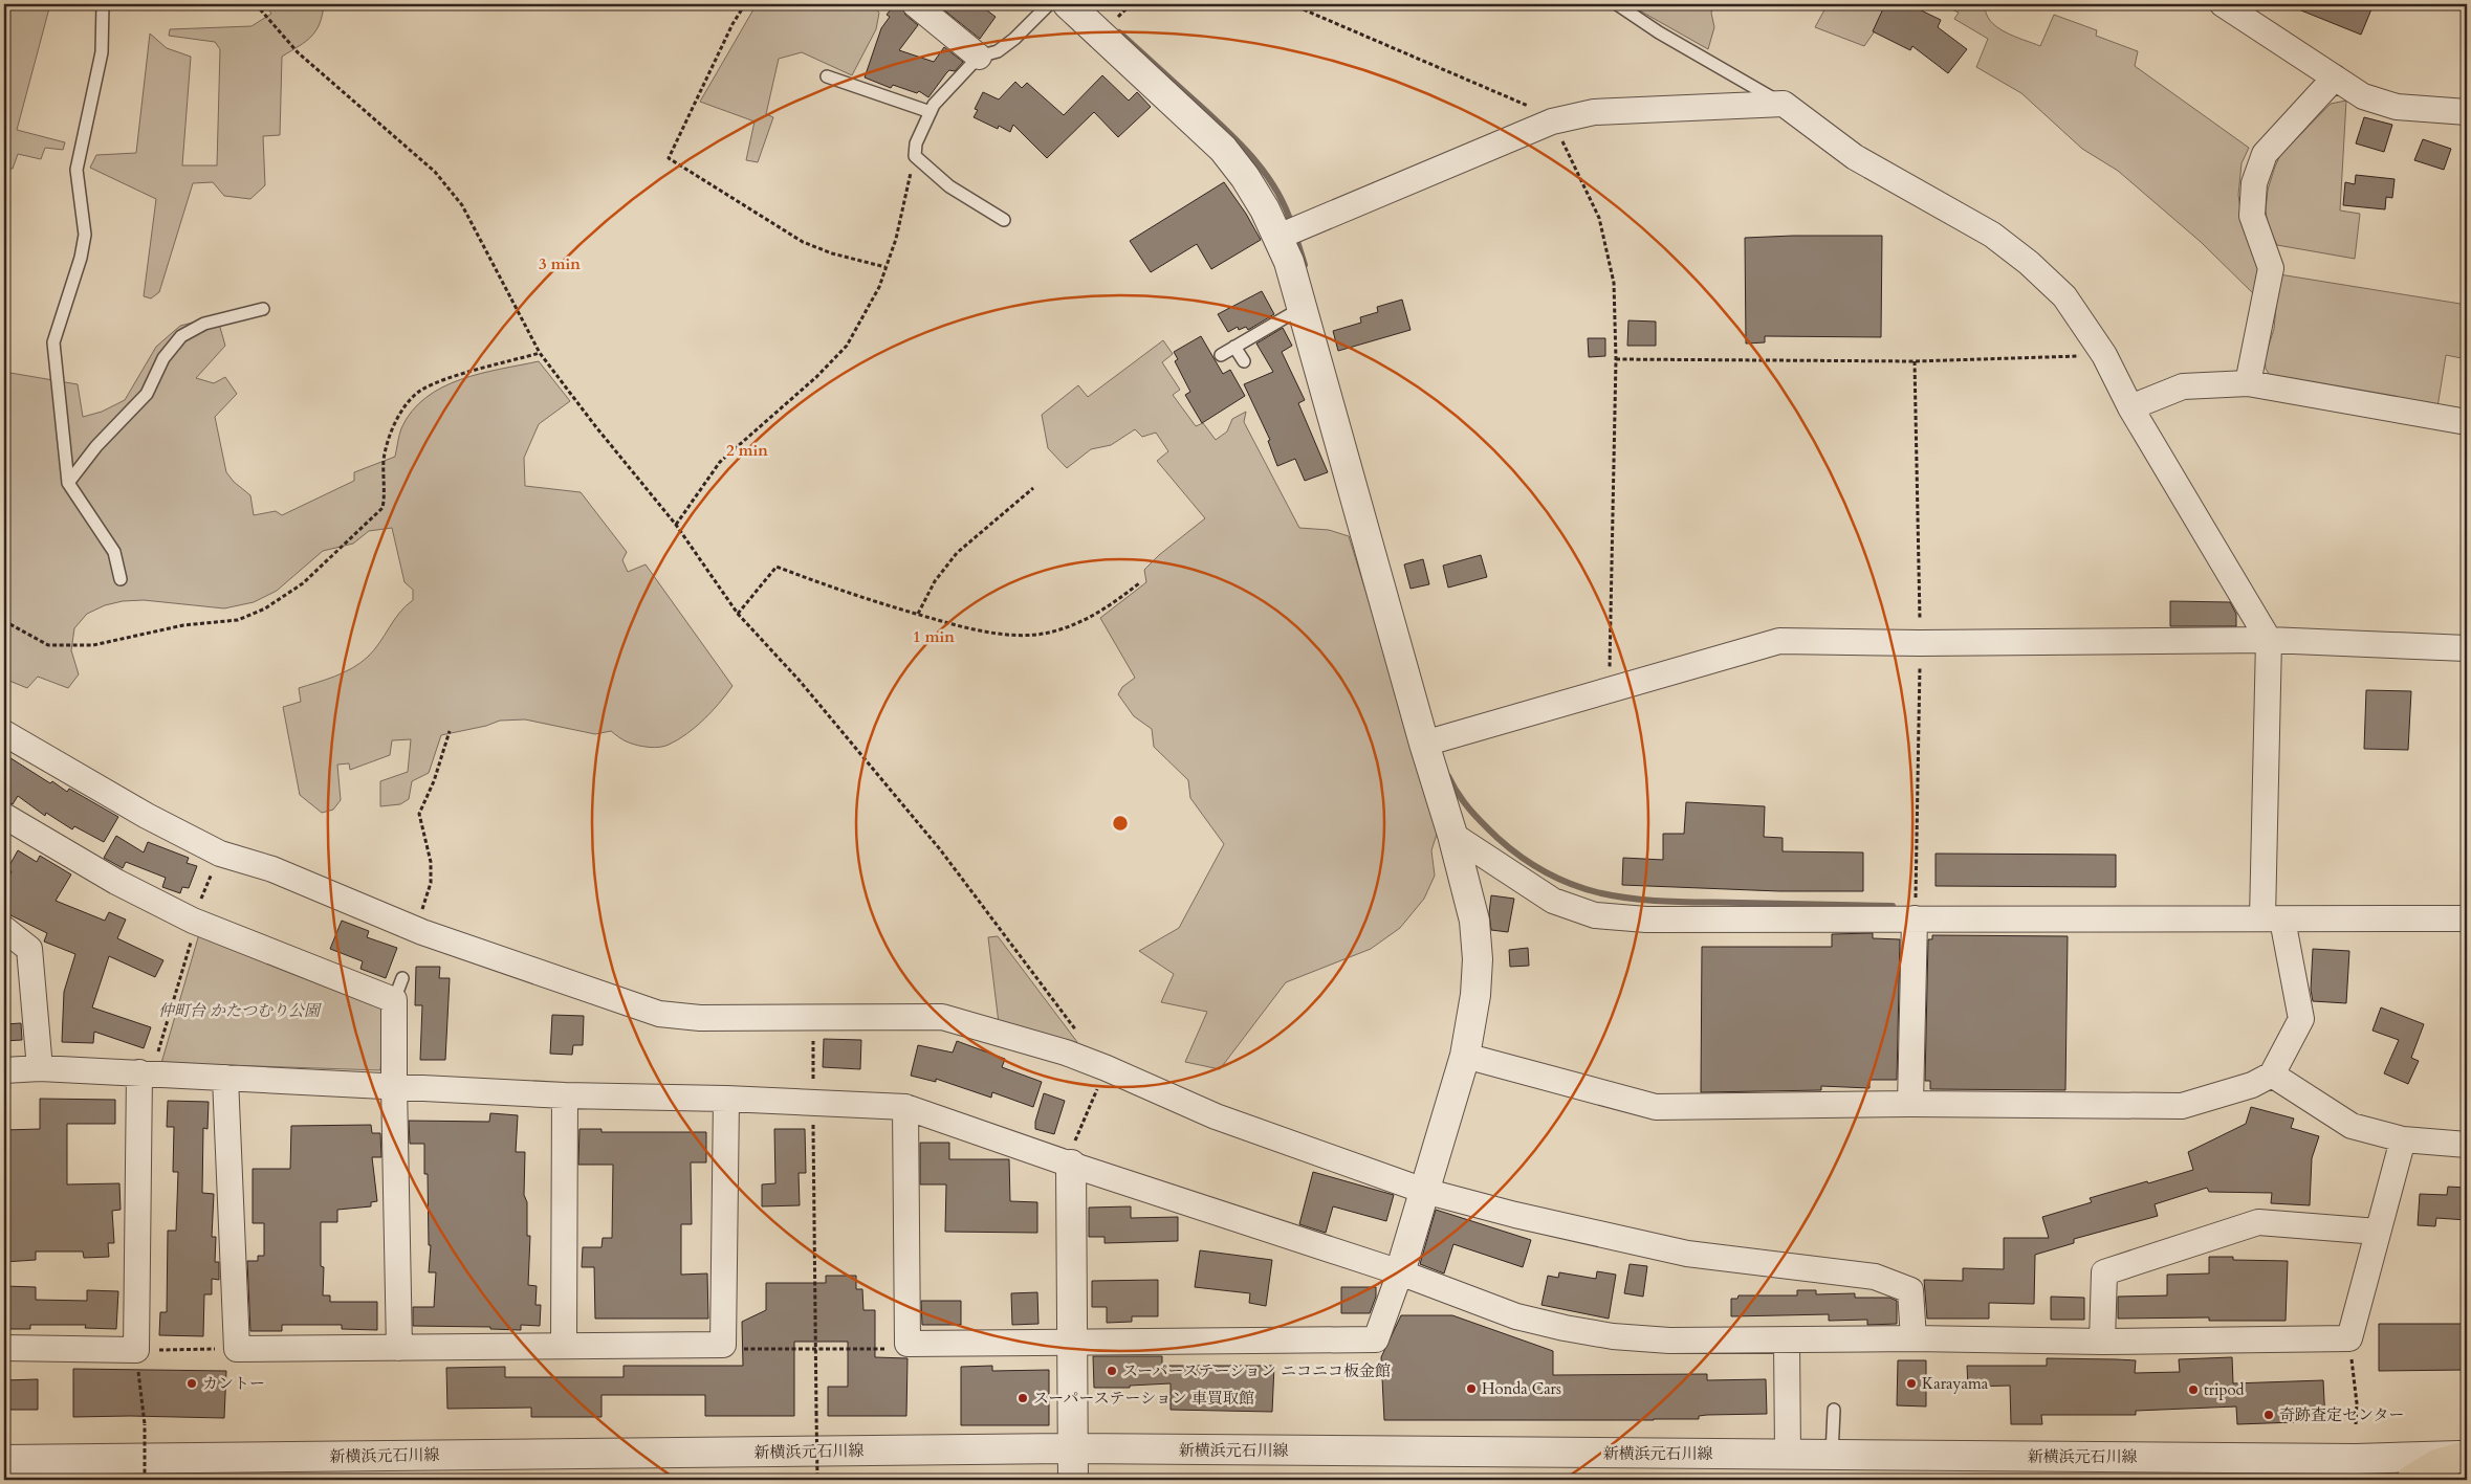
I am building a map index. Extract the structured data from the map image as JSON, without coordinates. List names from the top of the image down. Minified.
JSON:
{"streets":{"street":["新横浜元石川線"]},"parks":["仲町台 かたつむり公園"],"places":["スーパーステーション ニコニコ板金館","カントー","Karayama","Honda Cars","tripod","スーパーステーション 車買取館","奇跡査定センター"],"rings":["3 min","2 min","1 min"]}
